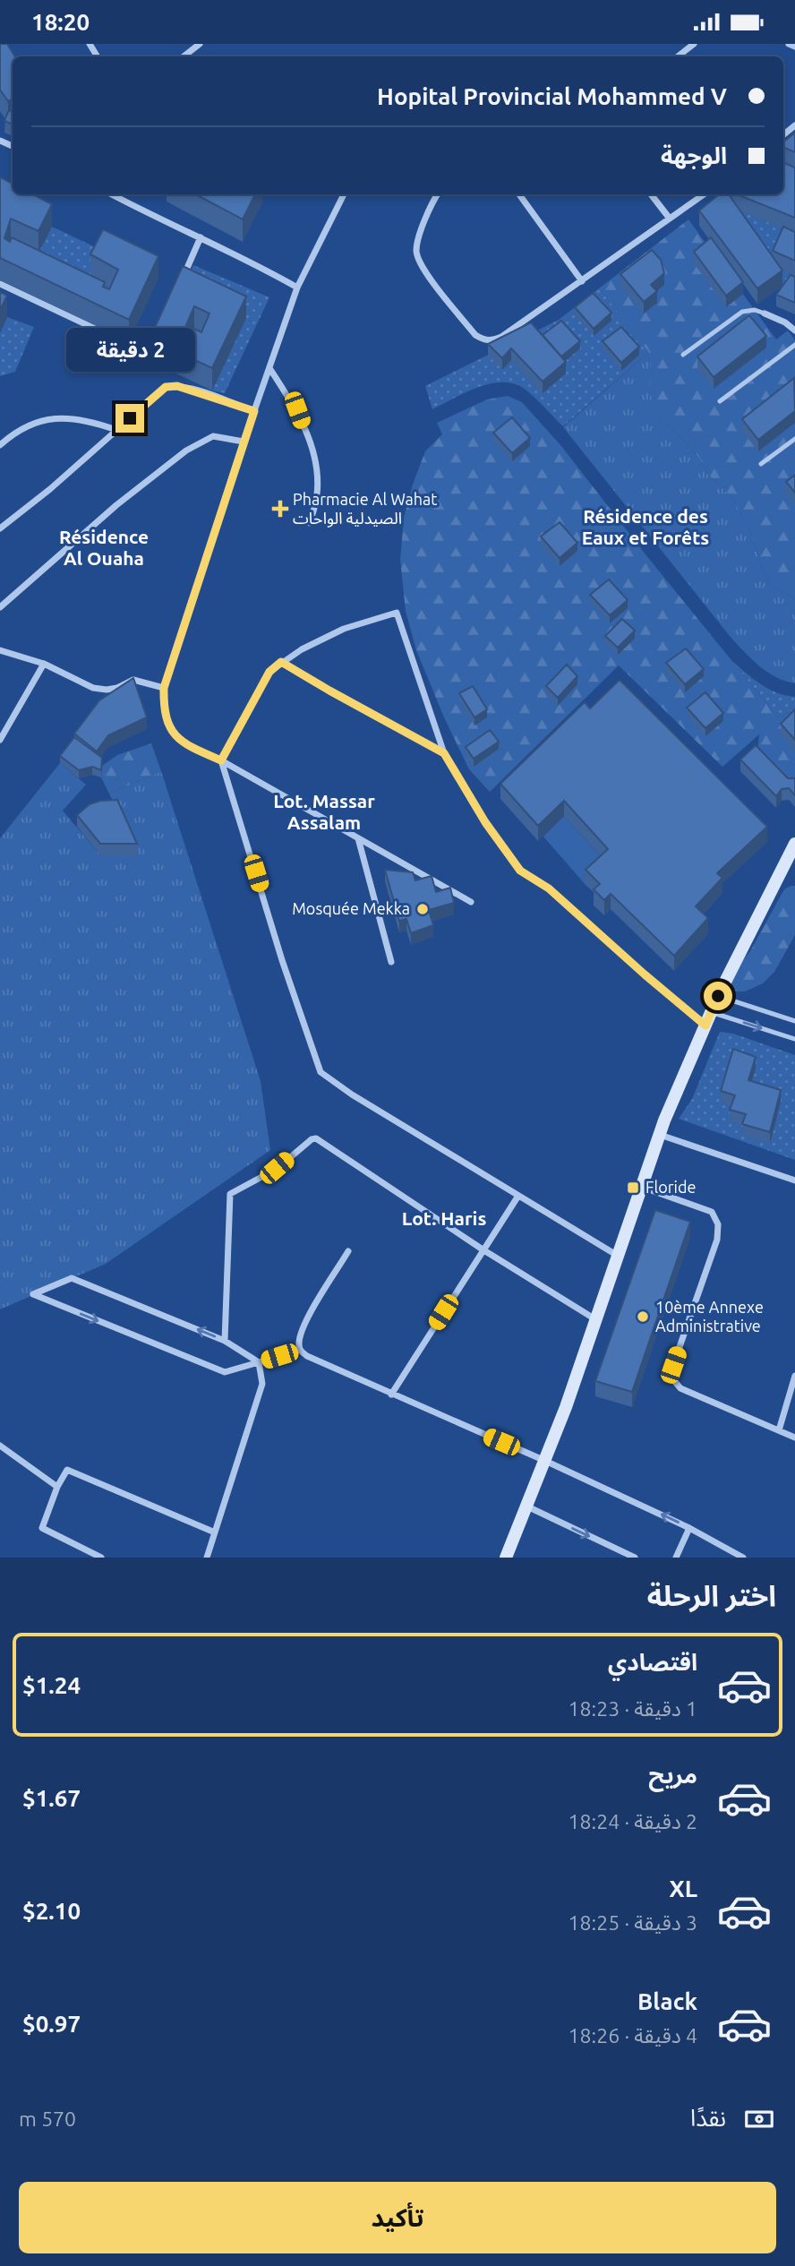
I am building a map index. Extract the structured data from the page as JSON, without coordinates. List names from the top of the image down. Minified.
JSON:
{"districts":["Résidence des Eaux et Forêts","Résidence Al Ouaha","Lot. Massar Assalam","Lot. Haris"],"places":{"health":["Pharmacie Al Wahat الصيدلية الواحات"],"other":["Mosquée Mekka","10ème Annexe Administrative"],"transit":["Floride"]},"page":{"status":"18:20","banner":["Hopital Provincial Mohammed V","الوجهة"],"bubble":"2 دقيقة","heading":"اختر الرحلة","list":[{"name":"اقتصادي","note":"1 دقيقة · 18:23","value":"$1.24"},{"name":"مريح","note":"2 دقيقة · 18:24","value":"$1.67"},{"name":"XL","note":"3 دقيقة · 18:25","value":"$2.10"},{"name":"Black","note":"4 دقيقة · 18:26","value":"$0.97"}],"pay":["نقدًا","570 m"],"buttons":"تأكيد"}}
